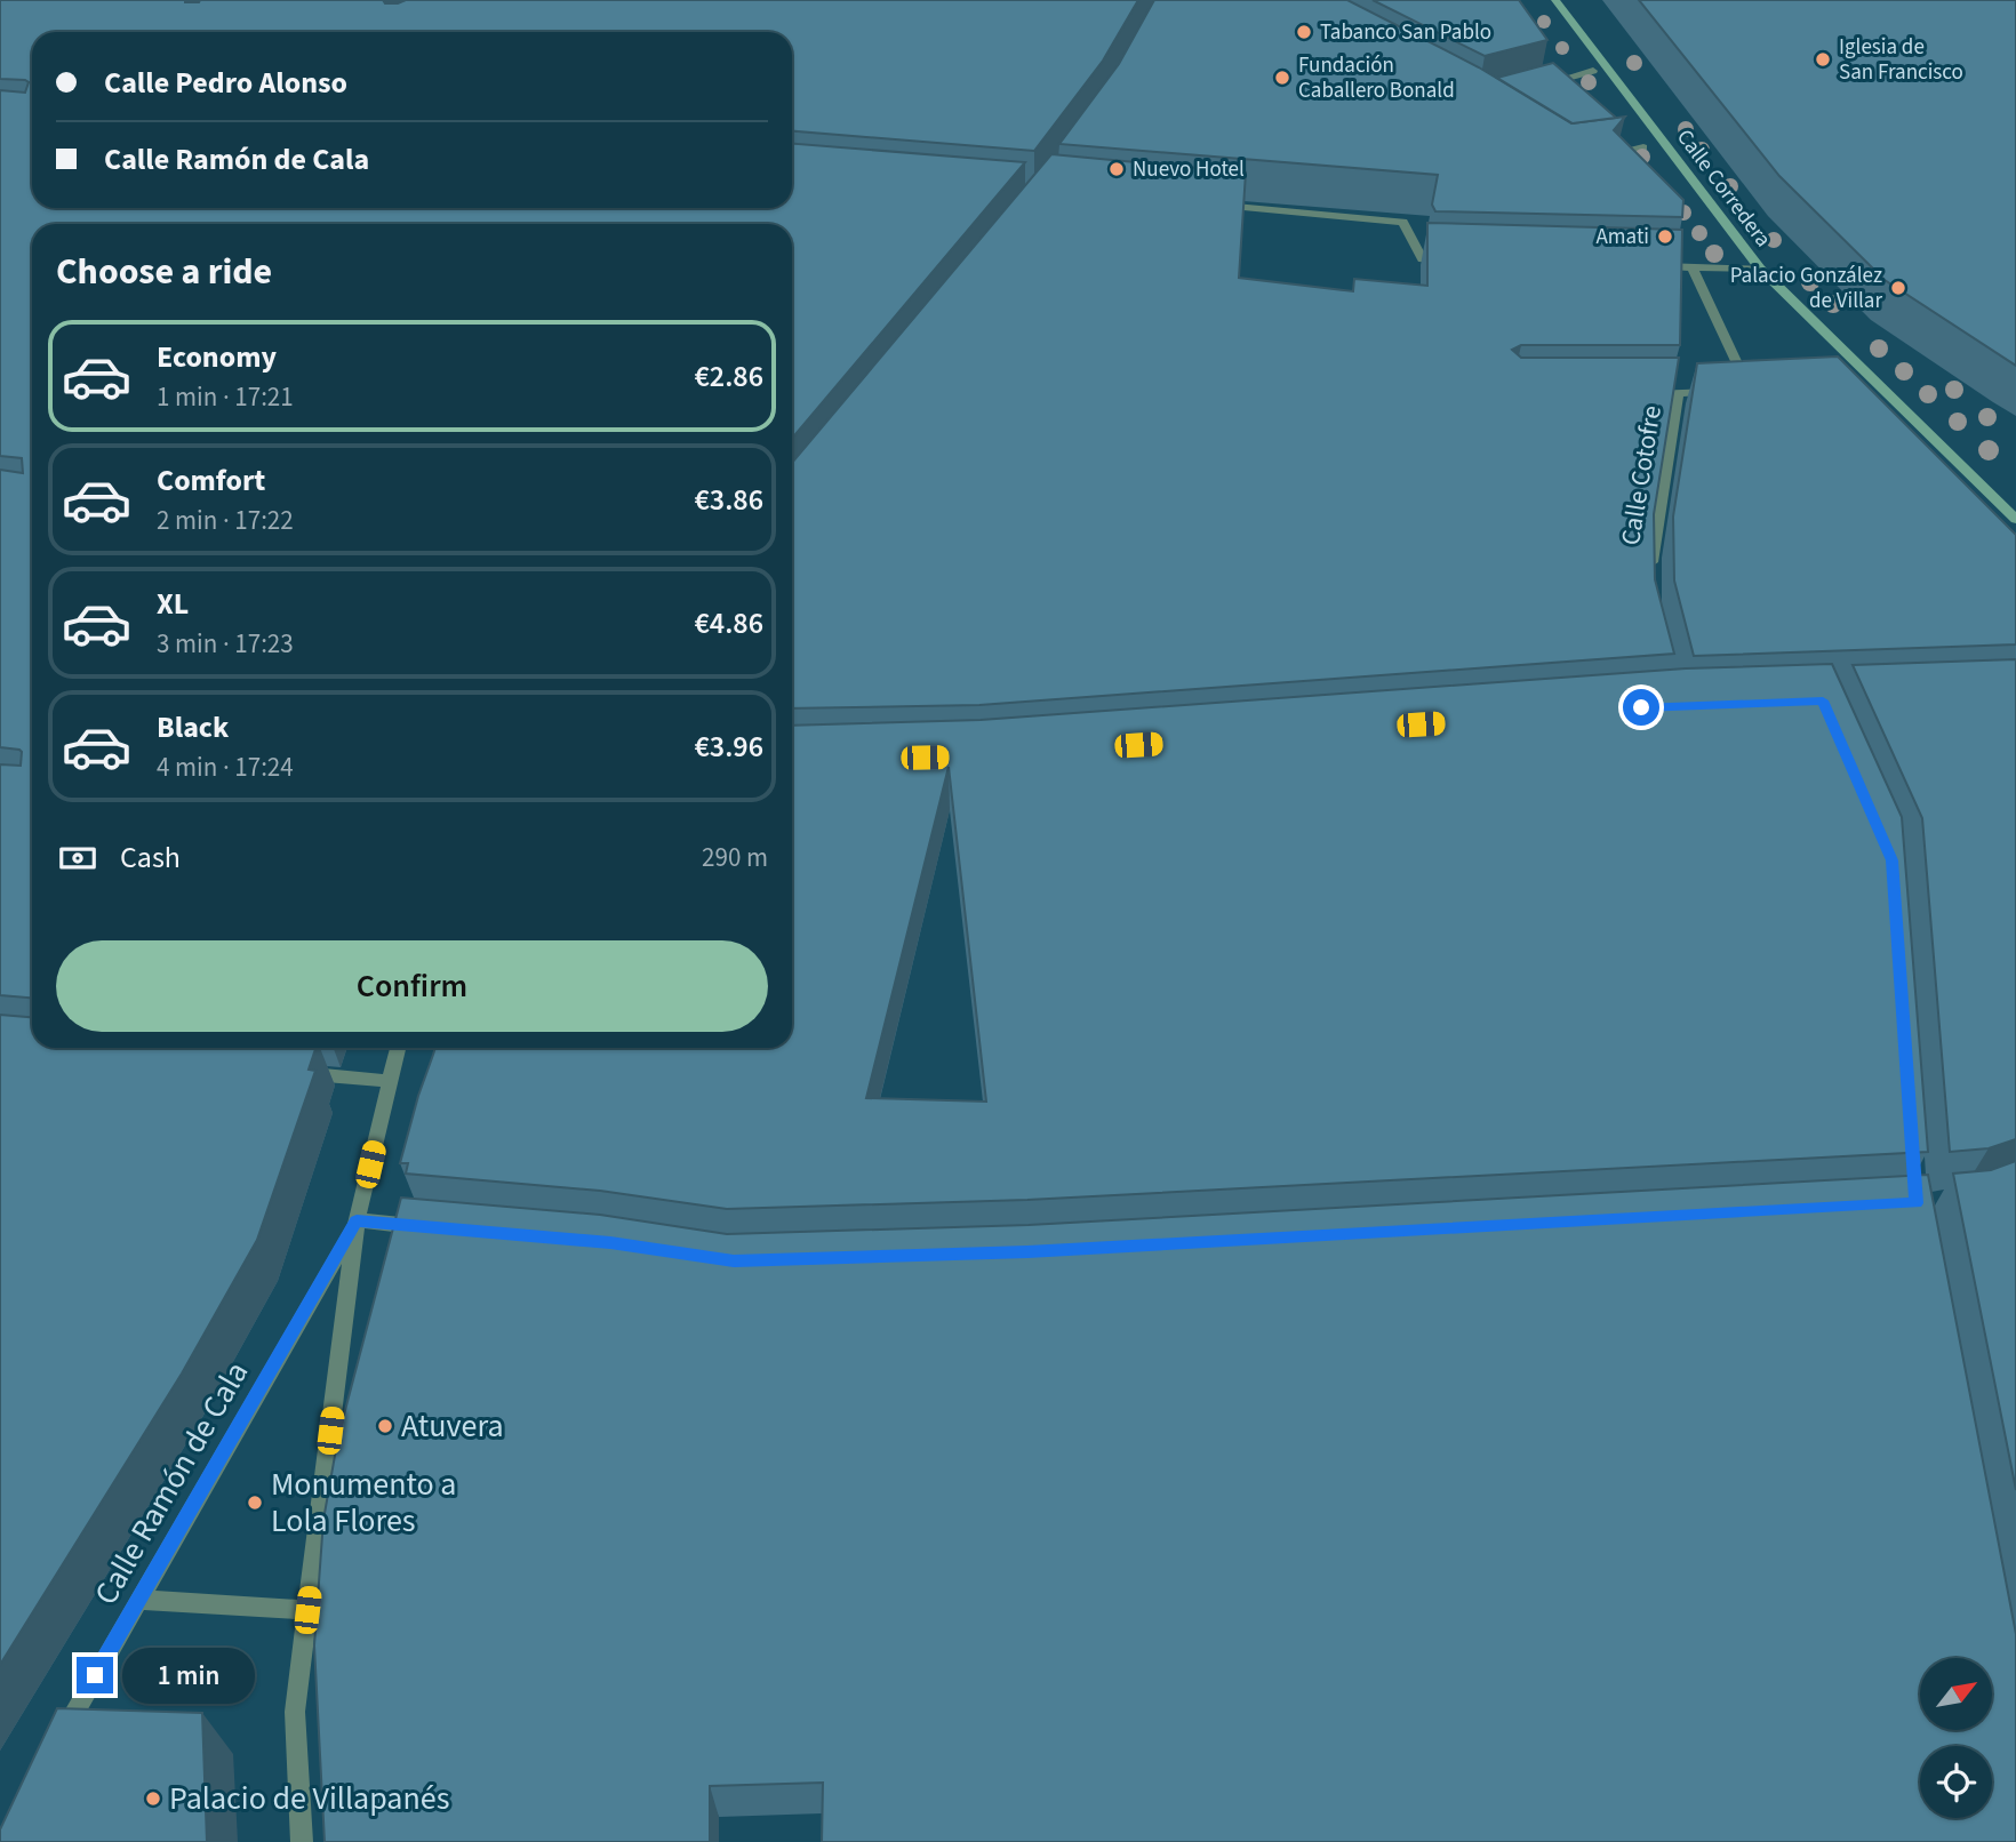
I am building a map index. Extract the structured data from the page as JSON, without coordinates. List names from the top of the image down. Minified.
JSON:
{"streets":{"street":["Calle Corredera","Calle Cotofre","Calle Ramón de Cala"]},"places":["Tabanco San Pablo","Iglesia de San Francisco","Fundación Caballero Bonald","Nuevo Hotel","Amati","Palacio González de Villar","Atuvera","Monumento a Lola Flores","Palacio de Villapanés"],"north":"top right","page":{"banner":["Calle Pedro Alonso","Calle Ramón de Cala"],"heading":"Choose a ride","list":[{"name":"Economy","note":"1 min · 17:21","value":"€2.86"},{"name":"Comfort","note":"2 min · 17:22","value":"€3.86"},{"name":"XL","note":"3 min · 17:23","value":"€4.86"},{"name":"Black","note":"4 min · 17:24","value":"€3.96"}],"pay":["Cash","290 m"],"buttons":"Confirm","bubble":"1 min"}}
